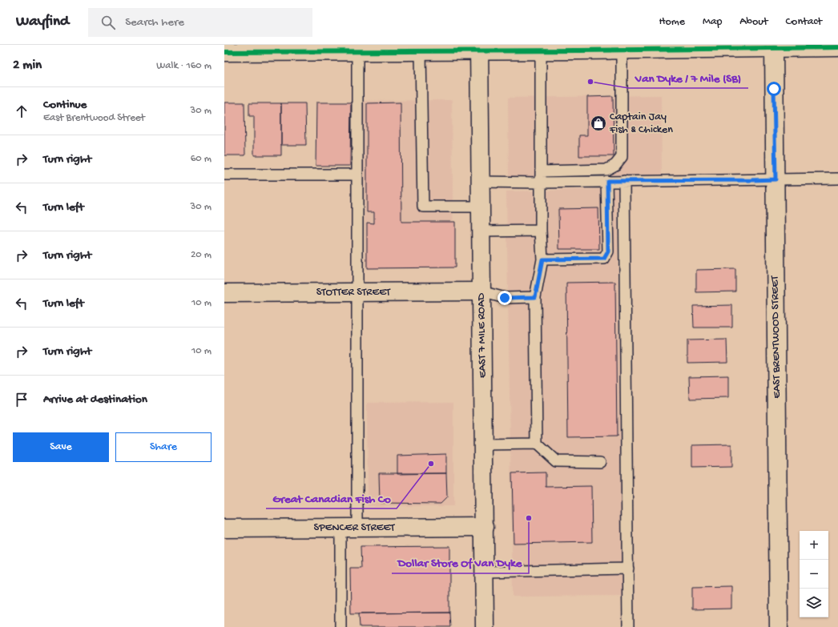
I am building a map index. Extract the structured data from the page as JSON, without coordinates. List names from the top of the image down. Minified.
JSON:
{"streets":{"street":["STOTTER STREET","EAST 7 MILE ROAD","EAST BRENTWOOD STREET","SPENCER STREET"]},"crossings":[["STOTTER STREET","EAST 7 MILE ROAD"],["EAST 7 MILE ROAD","SPENCER STREET"]],"places":{"other":["Van Dyke / 7 Mile (SB)","Great Canadian Fish Co","Dollar Store Of Van Dyke"],"shop":["Captain Jay Fish & Chicken"]},"page":{"header":"Wayfind","search":"Search here","nav":["Home","Map","About","Contact"],"heading":["2 min","Walk · 160 m"],"list":[["Continue","East Brentwood Street","30 m"],["Turn right","60 m"],["Turn left","30 m"],["Turn right","20 m"],["Turn left","10 m"],["Turn right","10 m"],"Arrive at destination"],"buttons":["Save","Share"],"map_buttons":["+","−"]}}
